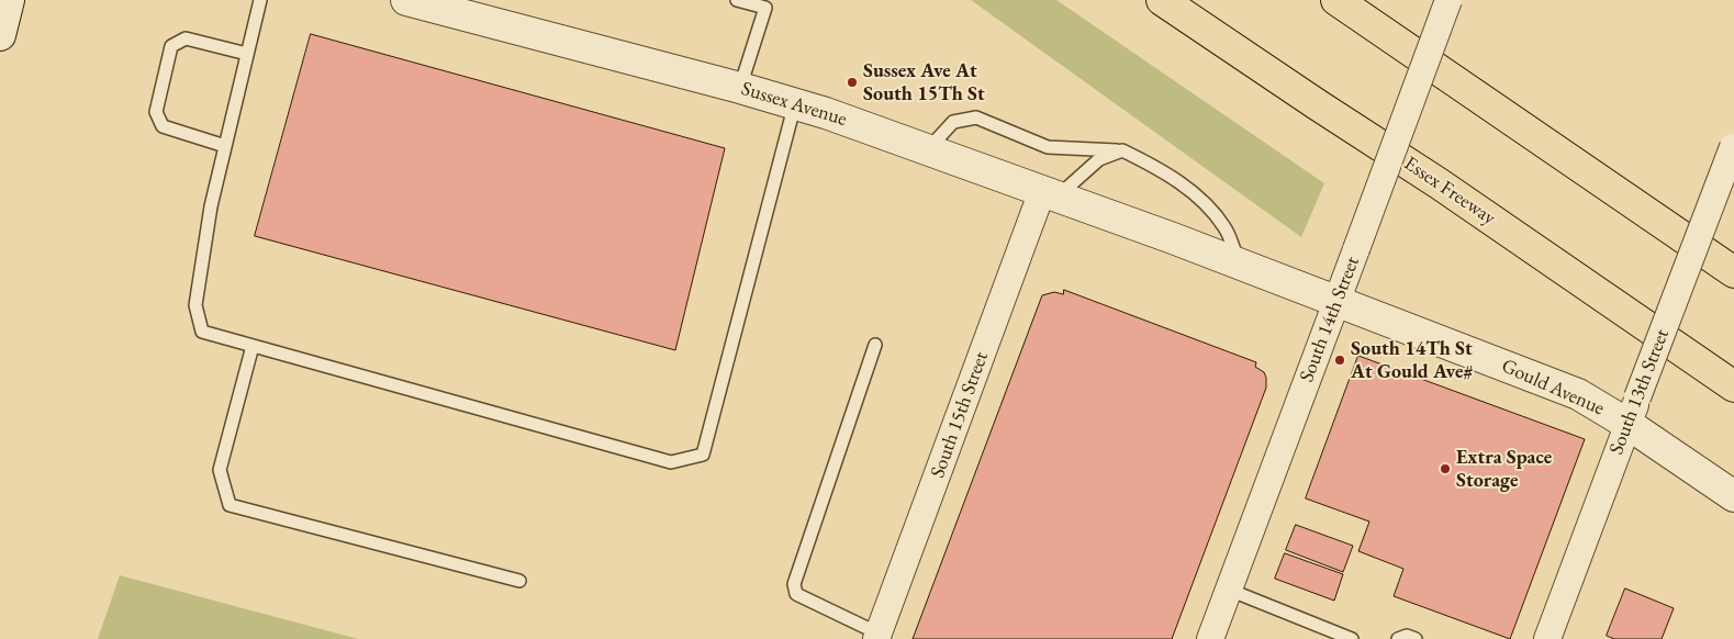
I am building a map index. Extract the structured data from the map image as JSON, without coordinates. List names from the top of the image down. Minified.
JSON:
{"streets":{"highway":["Essex Freeway"],"street":["Sussex Avenue","South 14th Street","Gould Avenue","South 13th Street","South 15th Street"]},"crossings":[["Sussex Avenue","Gould Avenue"],["Sussex Avenue","South 15th Street"],["South 14th Street","Gould Avenue"],["Gould Avenue","South 13th Street"]],"places":["Sussex Ave At South 15Th St","South 14Th St At Gould Ave#","Extra Space Storage"]}
